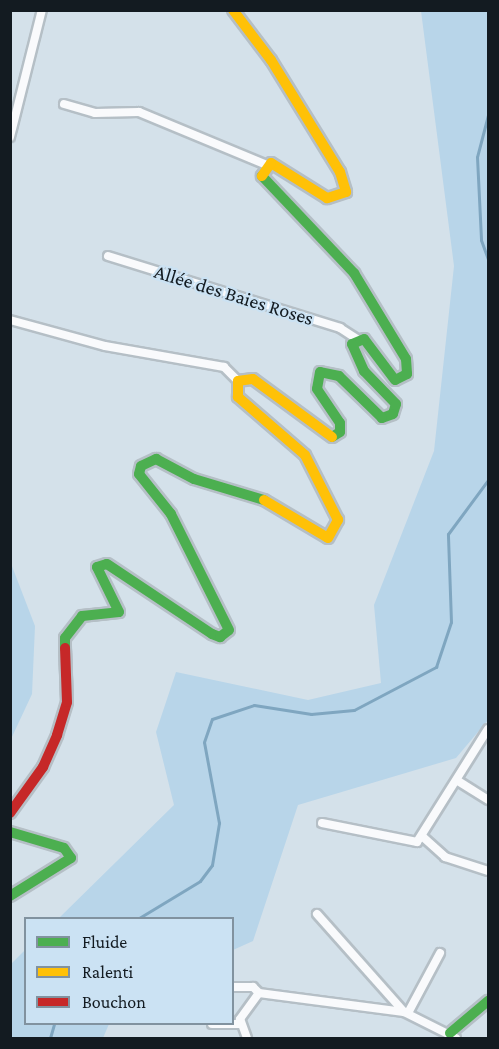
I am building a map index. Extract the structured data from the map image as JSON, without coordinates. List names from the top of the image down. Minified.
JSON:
{"streets":{"street":["Allée des Baies Roses"]},"legend":["Fluide","Ralenti","Bouchon"]}
